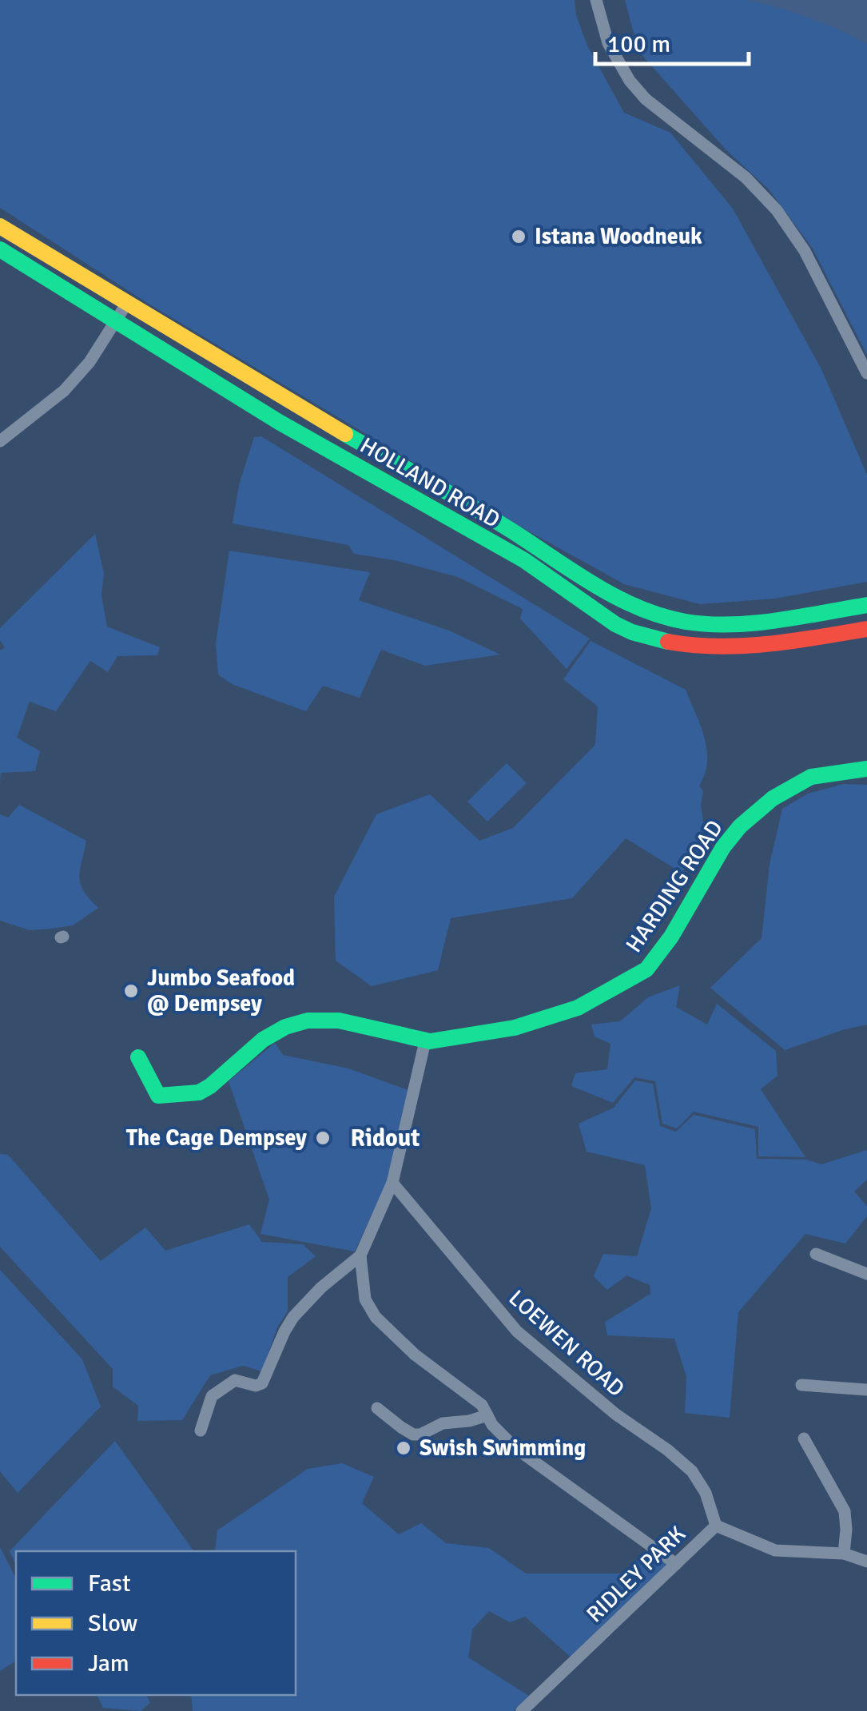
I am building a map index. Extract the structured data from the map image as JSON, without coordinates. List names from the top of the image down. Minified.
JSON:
{"streets":{"main road":["HOLLAND ROAD","HARDING ROAD"],"street":["LOEWEN ROAD","RIDLEY PARK"]},"crossings":[["LOEWEN ROAD","RIDLEY PARK"]],"districts":["Ridout"],"places":["Istana Woodneuk","Jumbo Seafood @ Dempsey","The Cage Dempsey","Swish Swimming"],"legend":["Fast","Slow","Jam"],"scale_bar":"100 m"}
